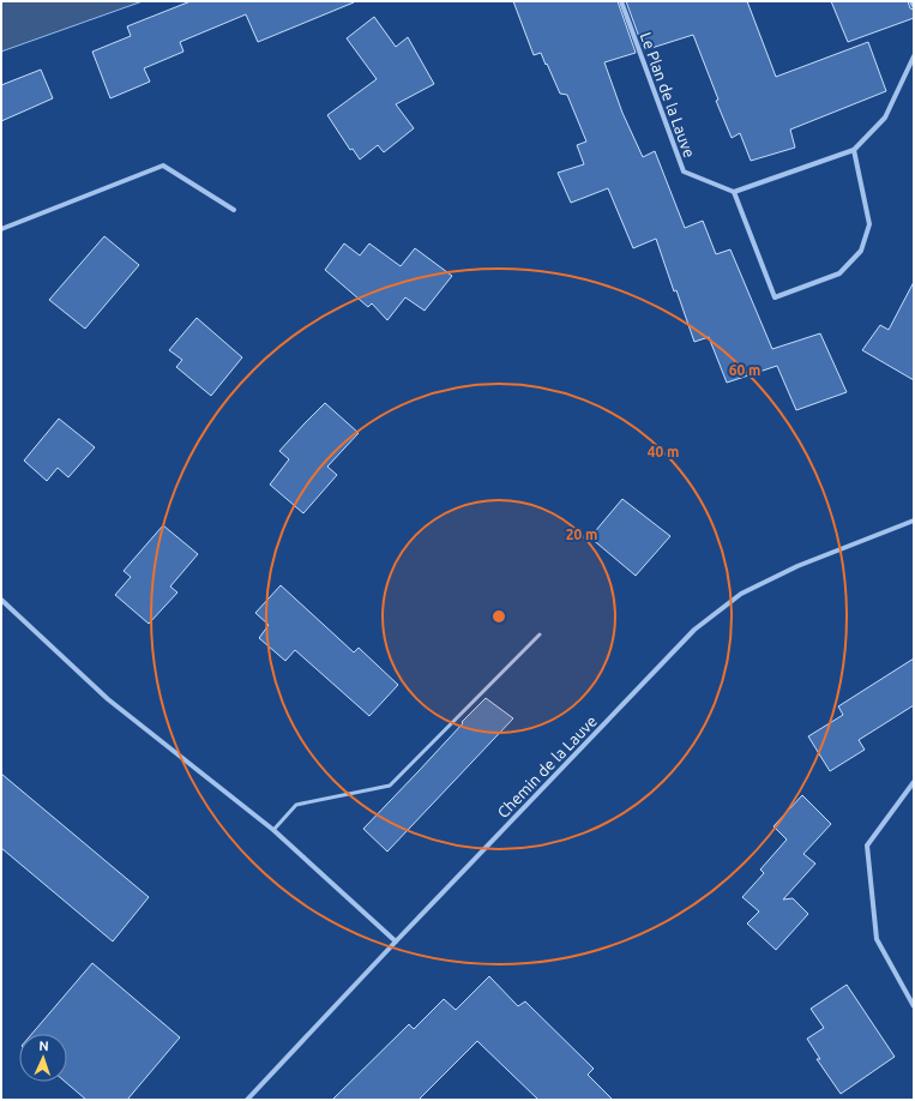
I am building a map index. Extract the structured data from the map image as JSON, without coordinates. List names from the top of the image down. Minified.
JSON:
{"streets":{"street":["Le Plan de la Lauve","Chemin de la Lauve"]},"north":"top","rings":["60 m","40 m","20 m"]}
